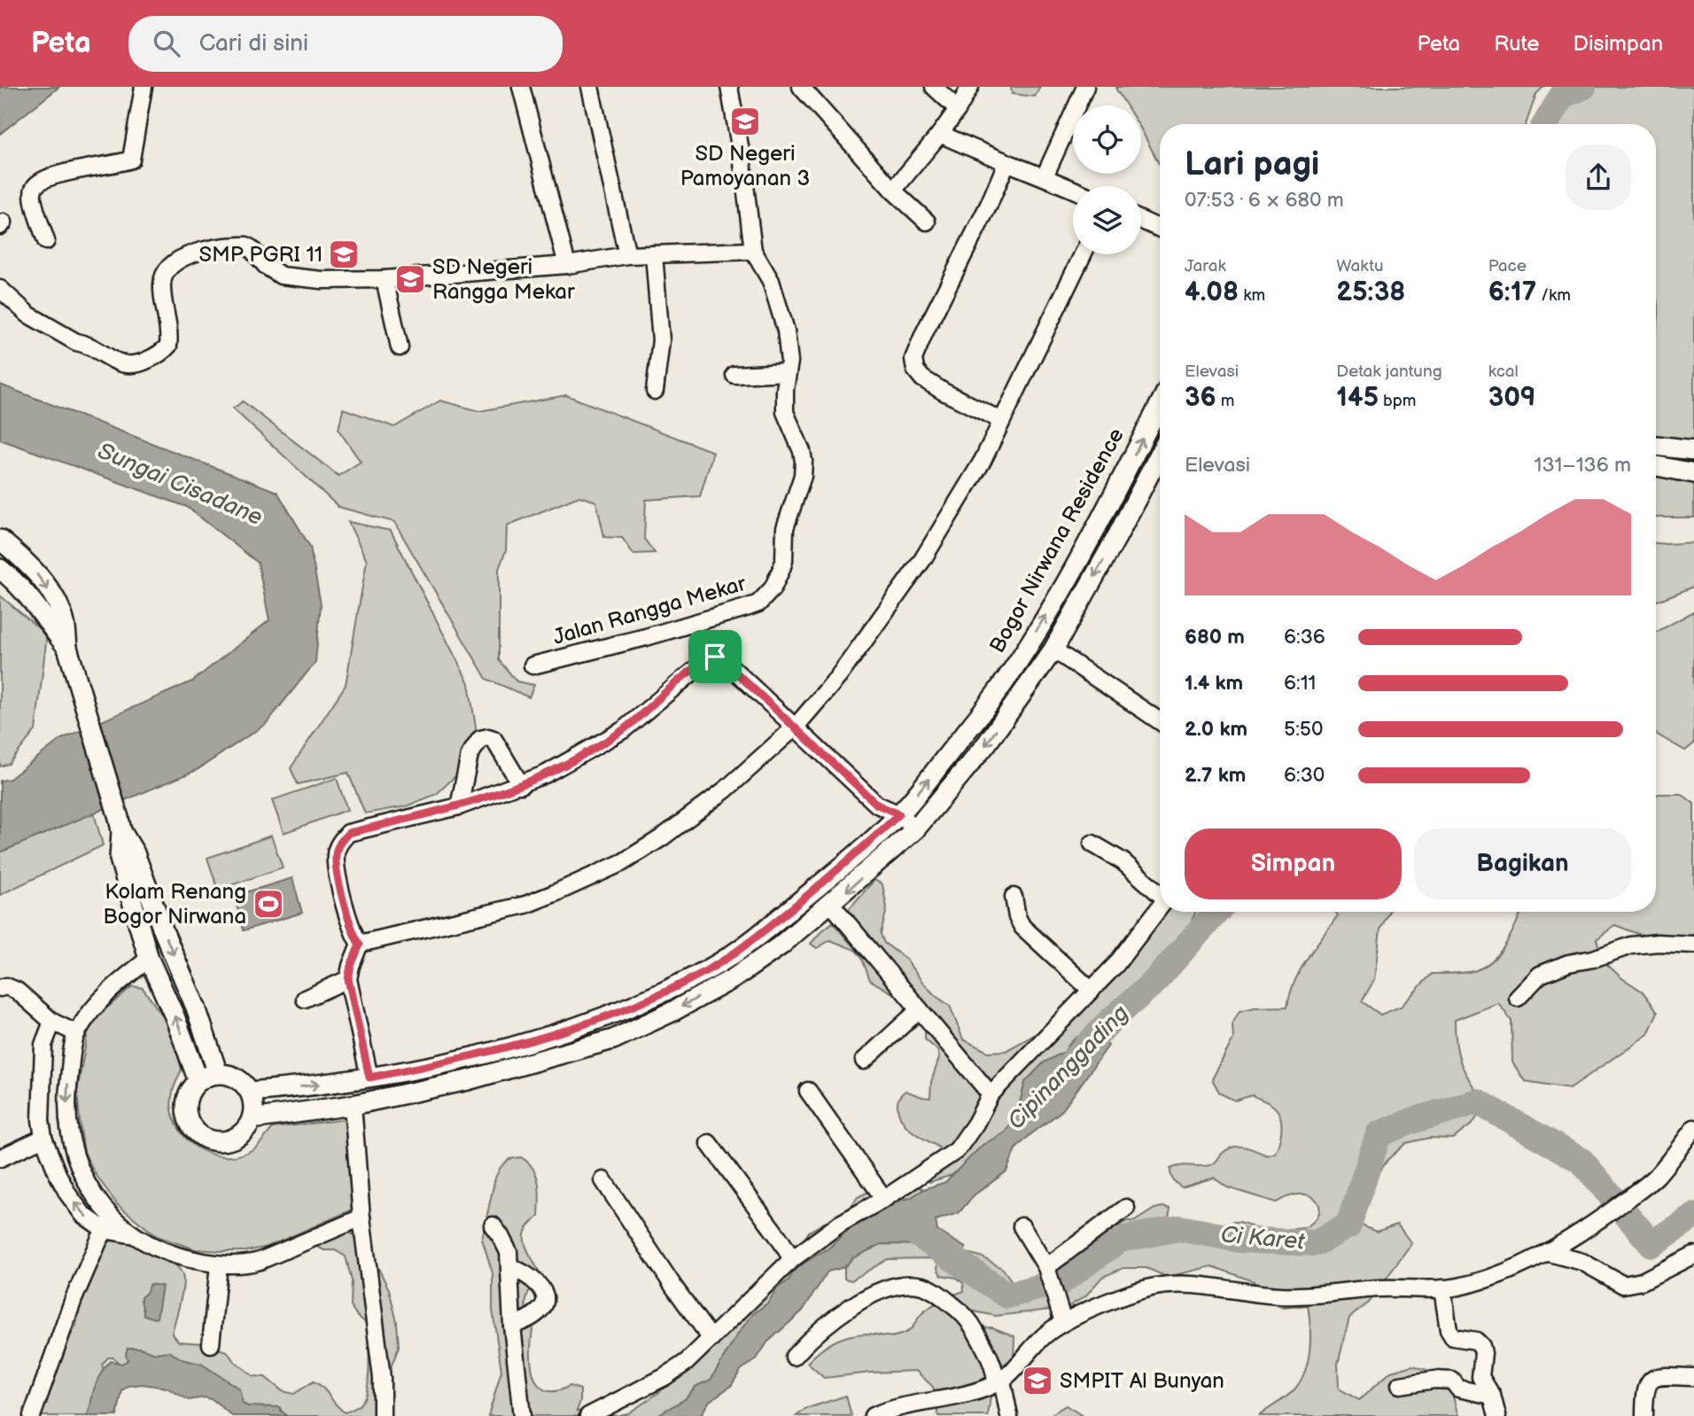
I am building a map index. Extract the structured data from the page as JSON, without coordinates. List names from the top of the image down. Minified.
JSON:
{"streets":{"street":["Bogor Nirwana Residence","Jalan Rangga Mekar"]},"water":["Sungai Cisadane","Cipinanggading","Ci Karet"],"places":{"school or university":["SD Negeri Pamoyanan 3","SMP PGRI 11","SD Negeri Rangga Mekar","SMPIT Al Bunyan"],"sports":["Kolam Renang Bogor Nirwana"]},"page":{"header":"Peta","search":"Cari di sini","nav":["Peta","Rute","Disimpan"],"heading":["Lari pagi","07:53 · 6 × 680 m"],"stats":[["Jarak","4.08 km"],["Waktu","25:38"],["Pace","6:17 /km"],["Elevasi","36 m"],["Detak jantung","145 bpm"],["kcal","309"]],"chart":["Elevasi","131–136 m"],"list":[{"name":"680 m","note":"6:36"},{"name":"1.4 km","note":"6:11"},{"name":"2.0 km","note":"5:50"},{"name":"2.7 km","note":"6:30"}],"buttons":["Simpan","Bagikan"]}}
